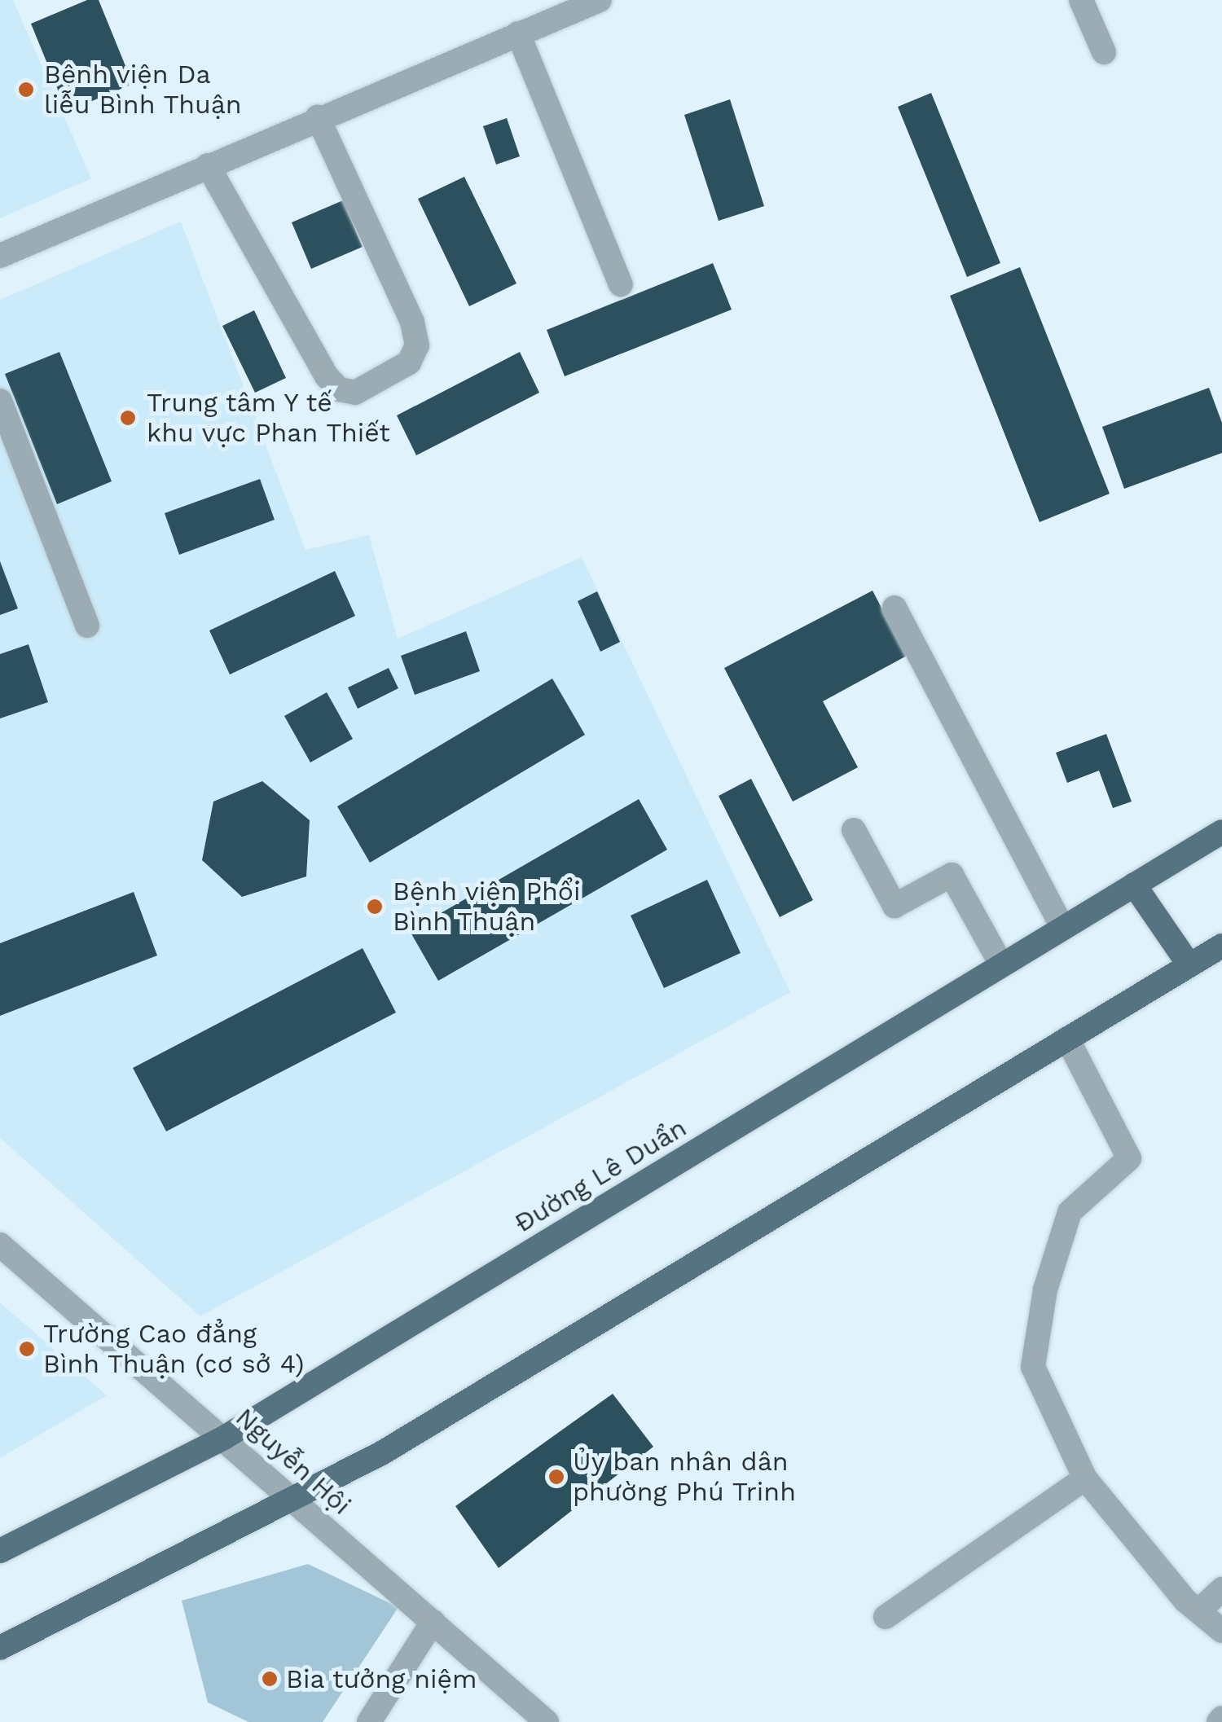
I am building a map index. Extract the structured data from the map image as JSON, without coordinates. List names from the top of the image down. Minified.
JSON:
{"streets":{"main road":["Đường Lê Duẩn"],"street":["Nguyễn Hội"]},"crossings":[["Đường Lê Duẩn","Nguyễn Hội"]],"places":["Bệnh viện Da liễu Bình Thuận","Trung tâm Y tế khu vực Phan Thiết","Bệnh viện Phổi Bình Thuận","Trường Cao đẳng Bình Thuận (cơ sở 4)","Ủy ban nhân dân phường Phú Trinh","Bia tưởng niệm"]}
